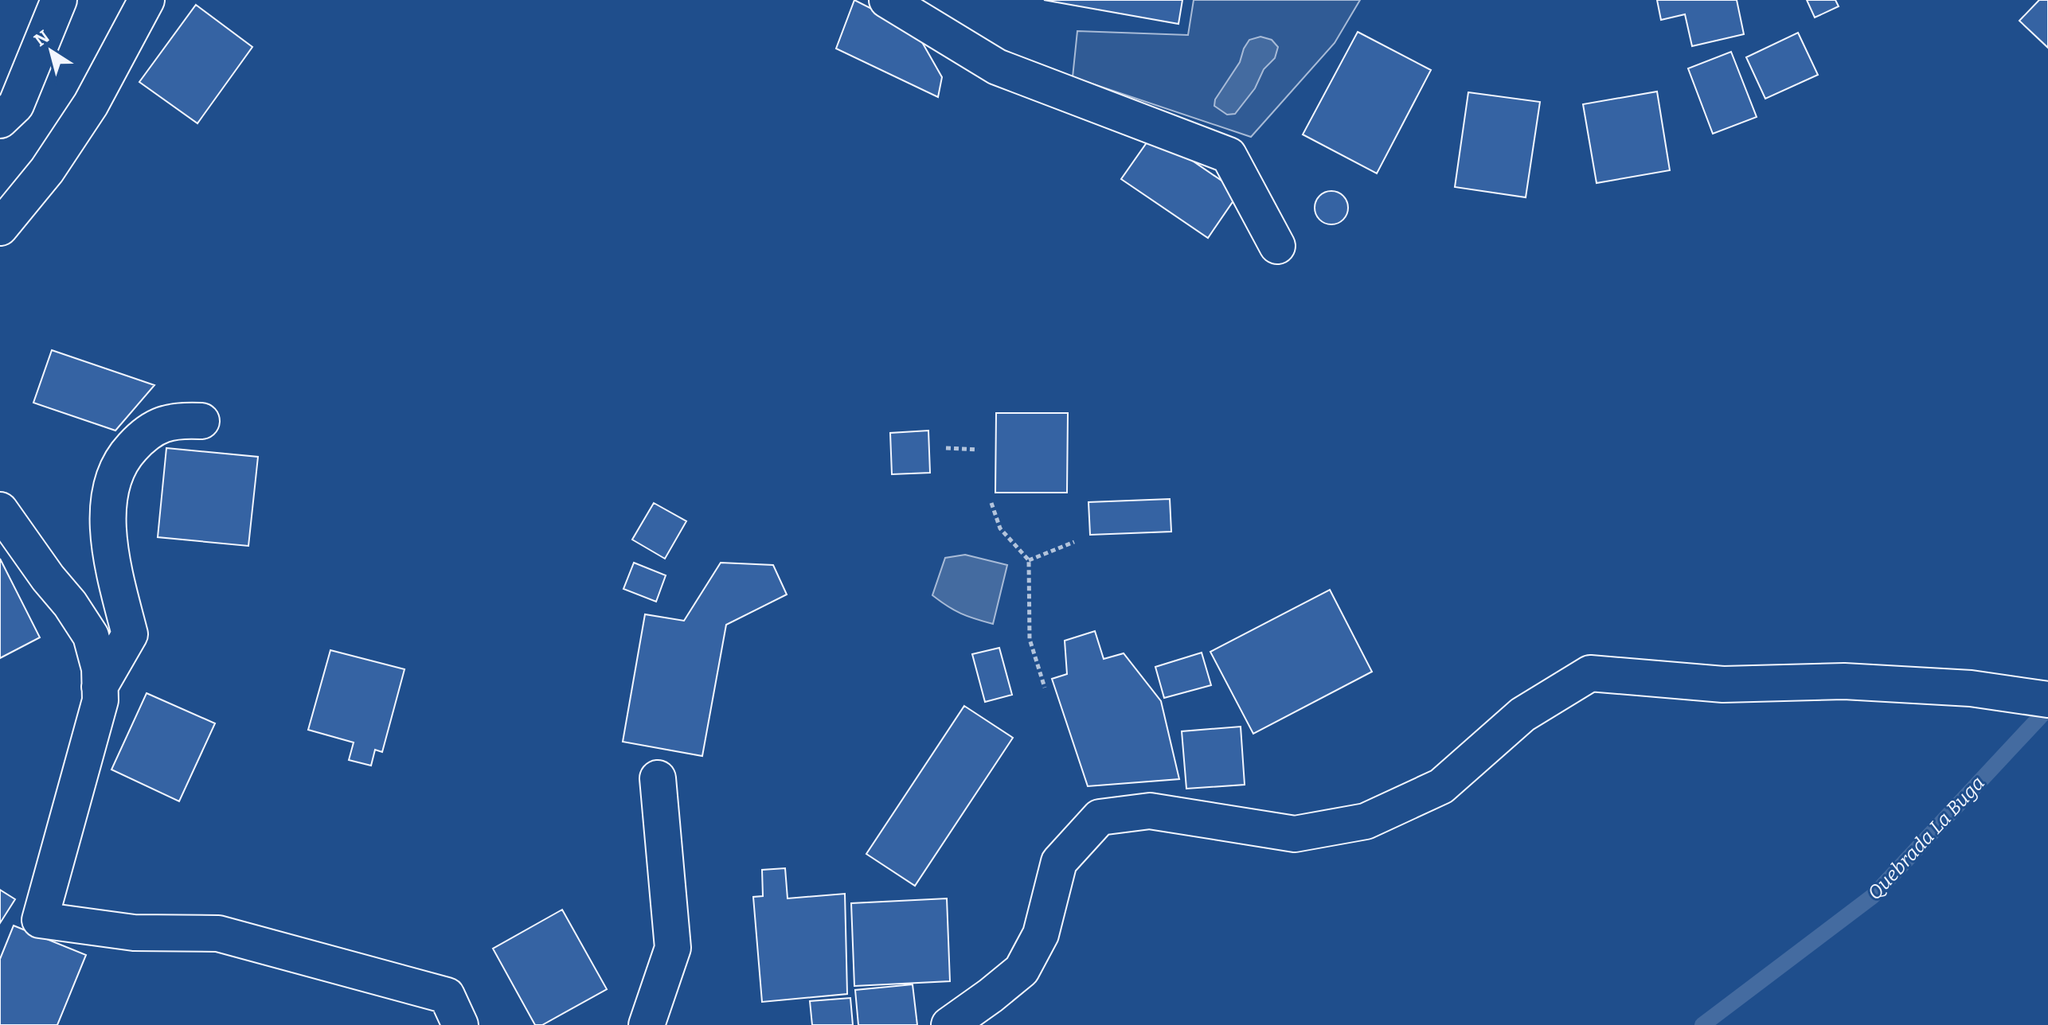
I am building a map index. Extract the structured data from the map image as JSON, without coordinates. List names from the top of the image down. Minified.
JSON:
{"water":["Quebrada La Buga"],"north":"top left"}
